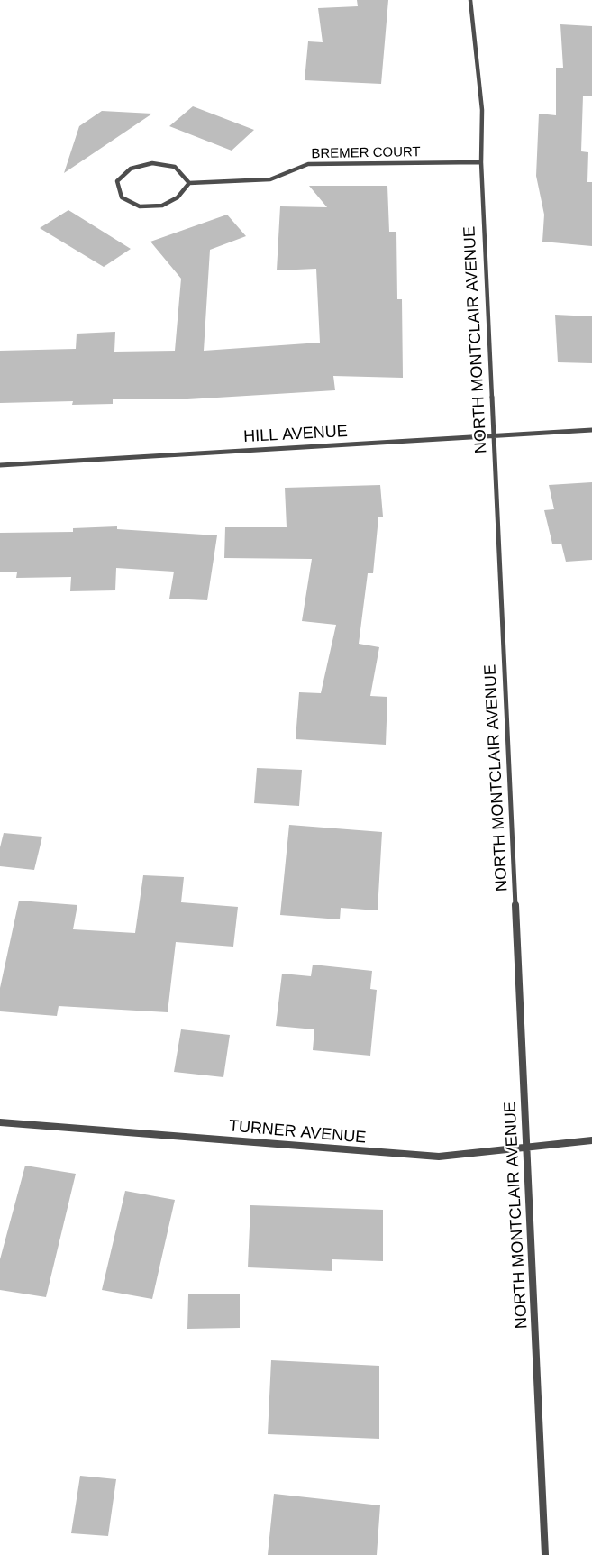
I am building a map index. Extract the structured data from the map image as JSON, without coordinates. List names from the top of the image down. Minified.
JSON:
{"streets":{"street":["BREMER COURT","NORTH MONTCLAIR AVENUE","HILL AVENUE","TURNER AVENUE"]},"crossings":[["BREMER COURT","NORTH MONTCLAIR AVENUE"],["NORTH MONTCLAIR AVENUE","HILL AVENUE"],["NORTH MONTCLAIR AVENUE","TURNER AVENUE"]]}
